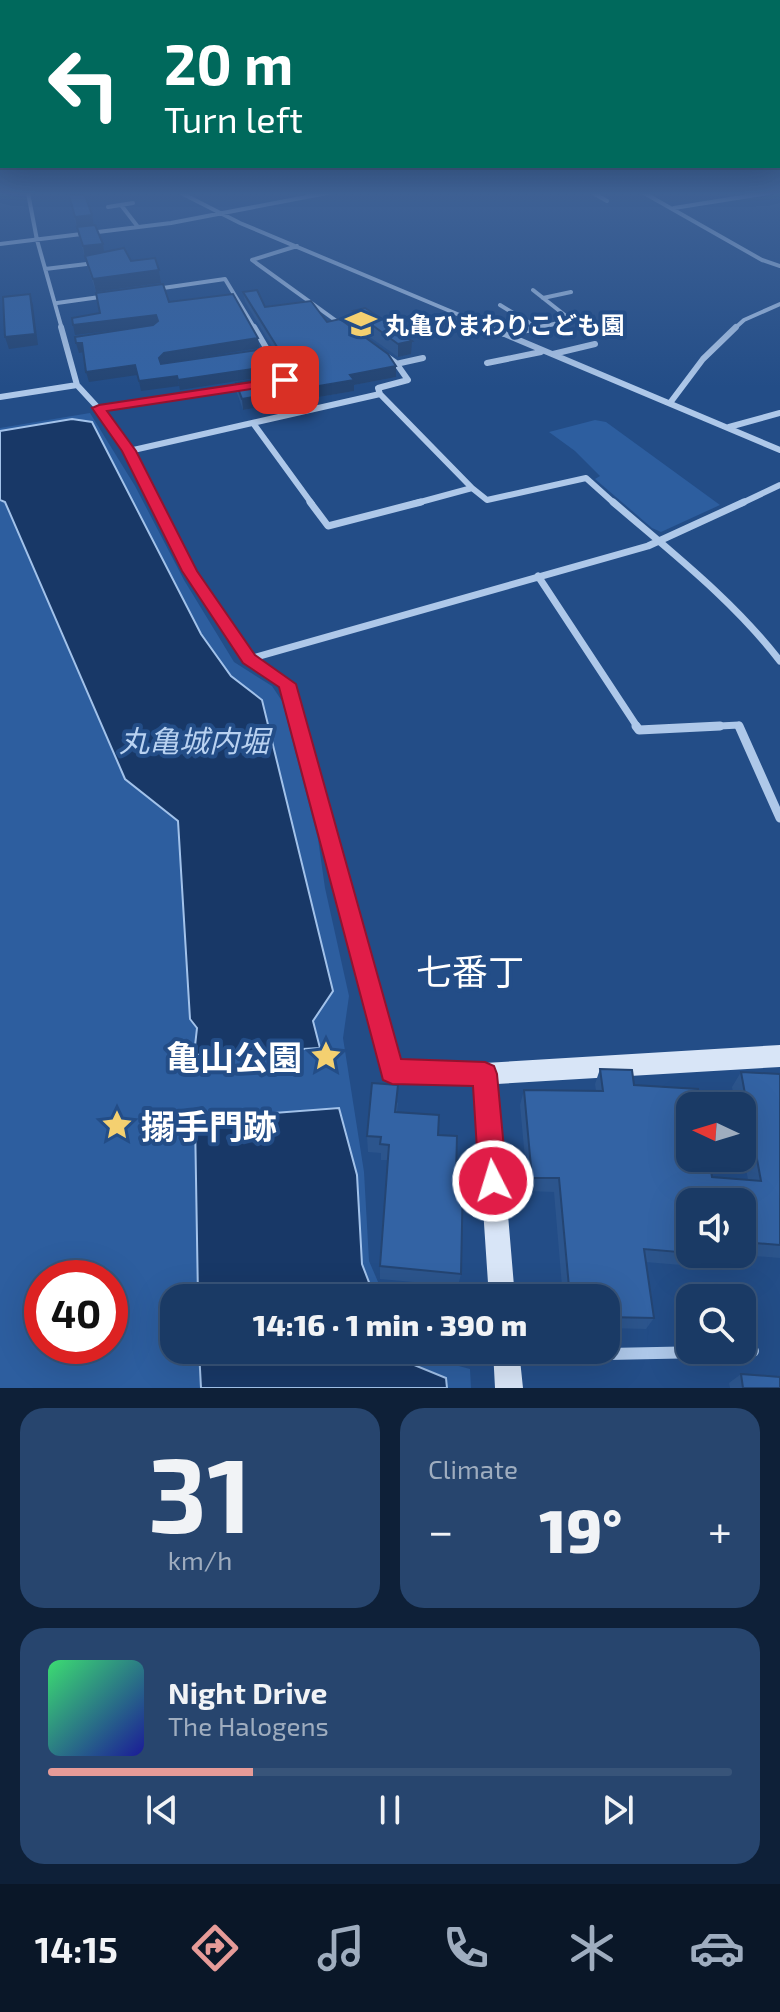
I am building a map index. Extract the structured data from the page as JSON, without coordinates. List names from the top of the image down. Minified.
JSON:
{"districts":["七番丁"],"water":["丸亀城内堀"],"places":{"school or university":["丸亀ひまわりこども園"],"place":["亀山公園","搦手門跡"]},"north":"left","page":{"turn":["20 m","Turn left"],"limit":"40","trip":"14:16 · 1 min · 390 m","tile":[["31","km/h"],"Climate"],"heat":["−","19°","+"],"song":["Night Drive","The Halogens"],"tabs":"14:15"}}
